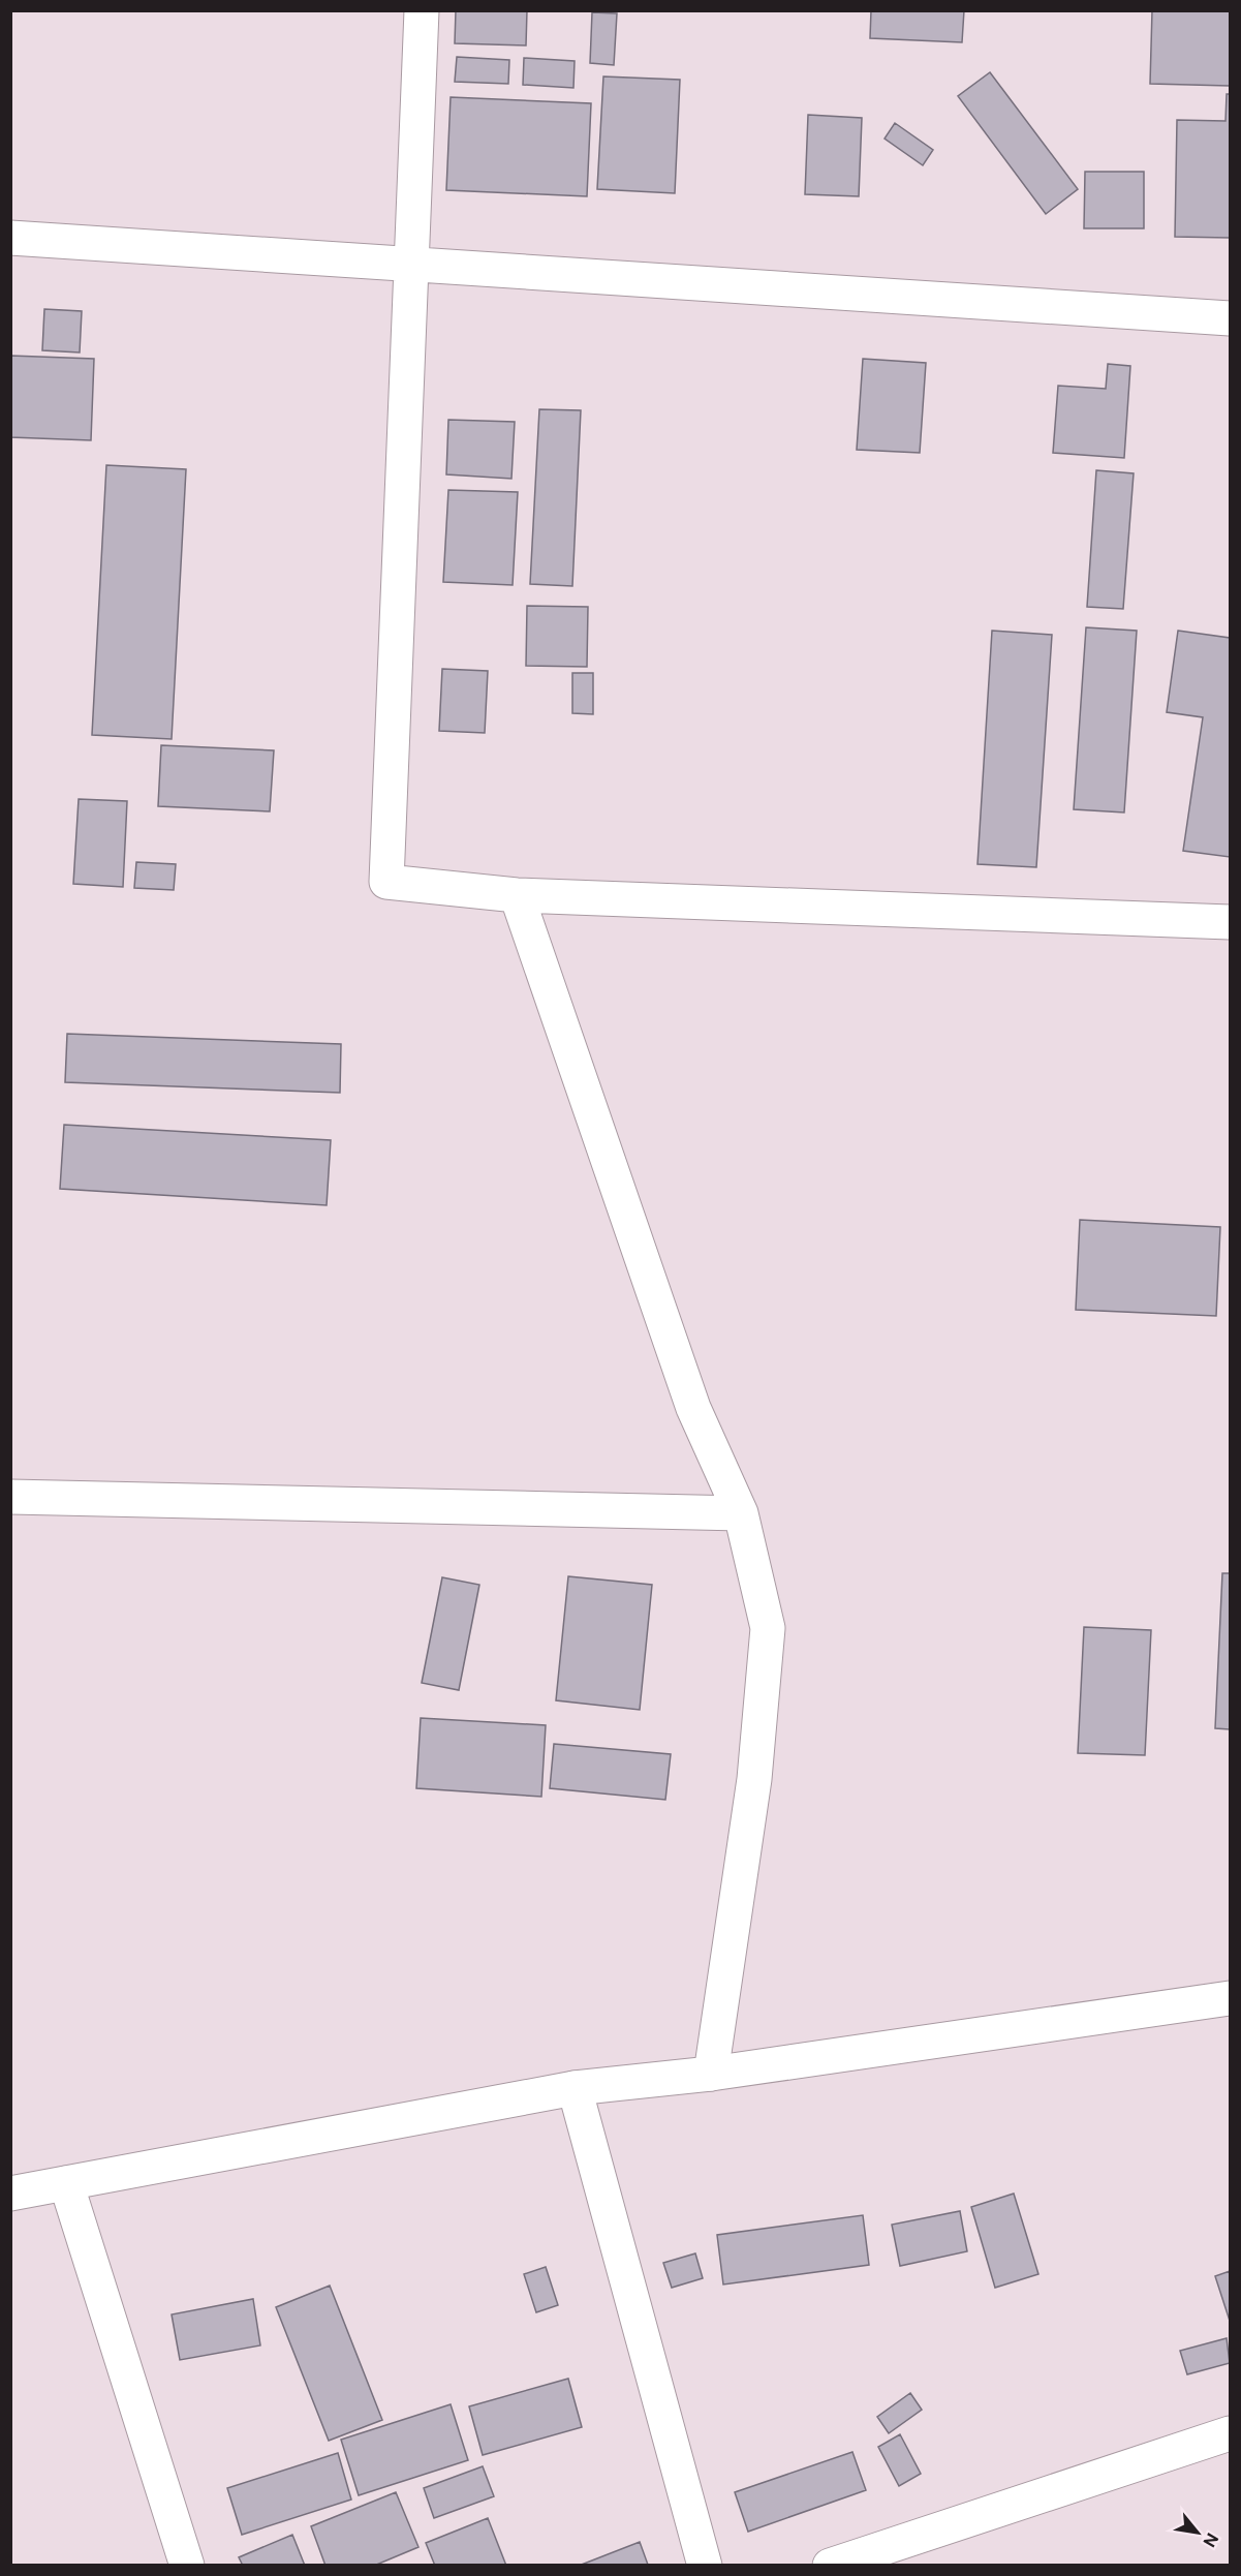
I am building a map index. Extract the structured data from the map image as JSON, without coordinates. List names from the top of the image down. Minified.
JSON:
{"north":"bottom right"}
